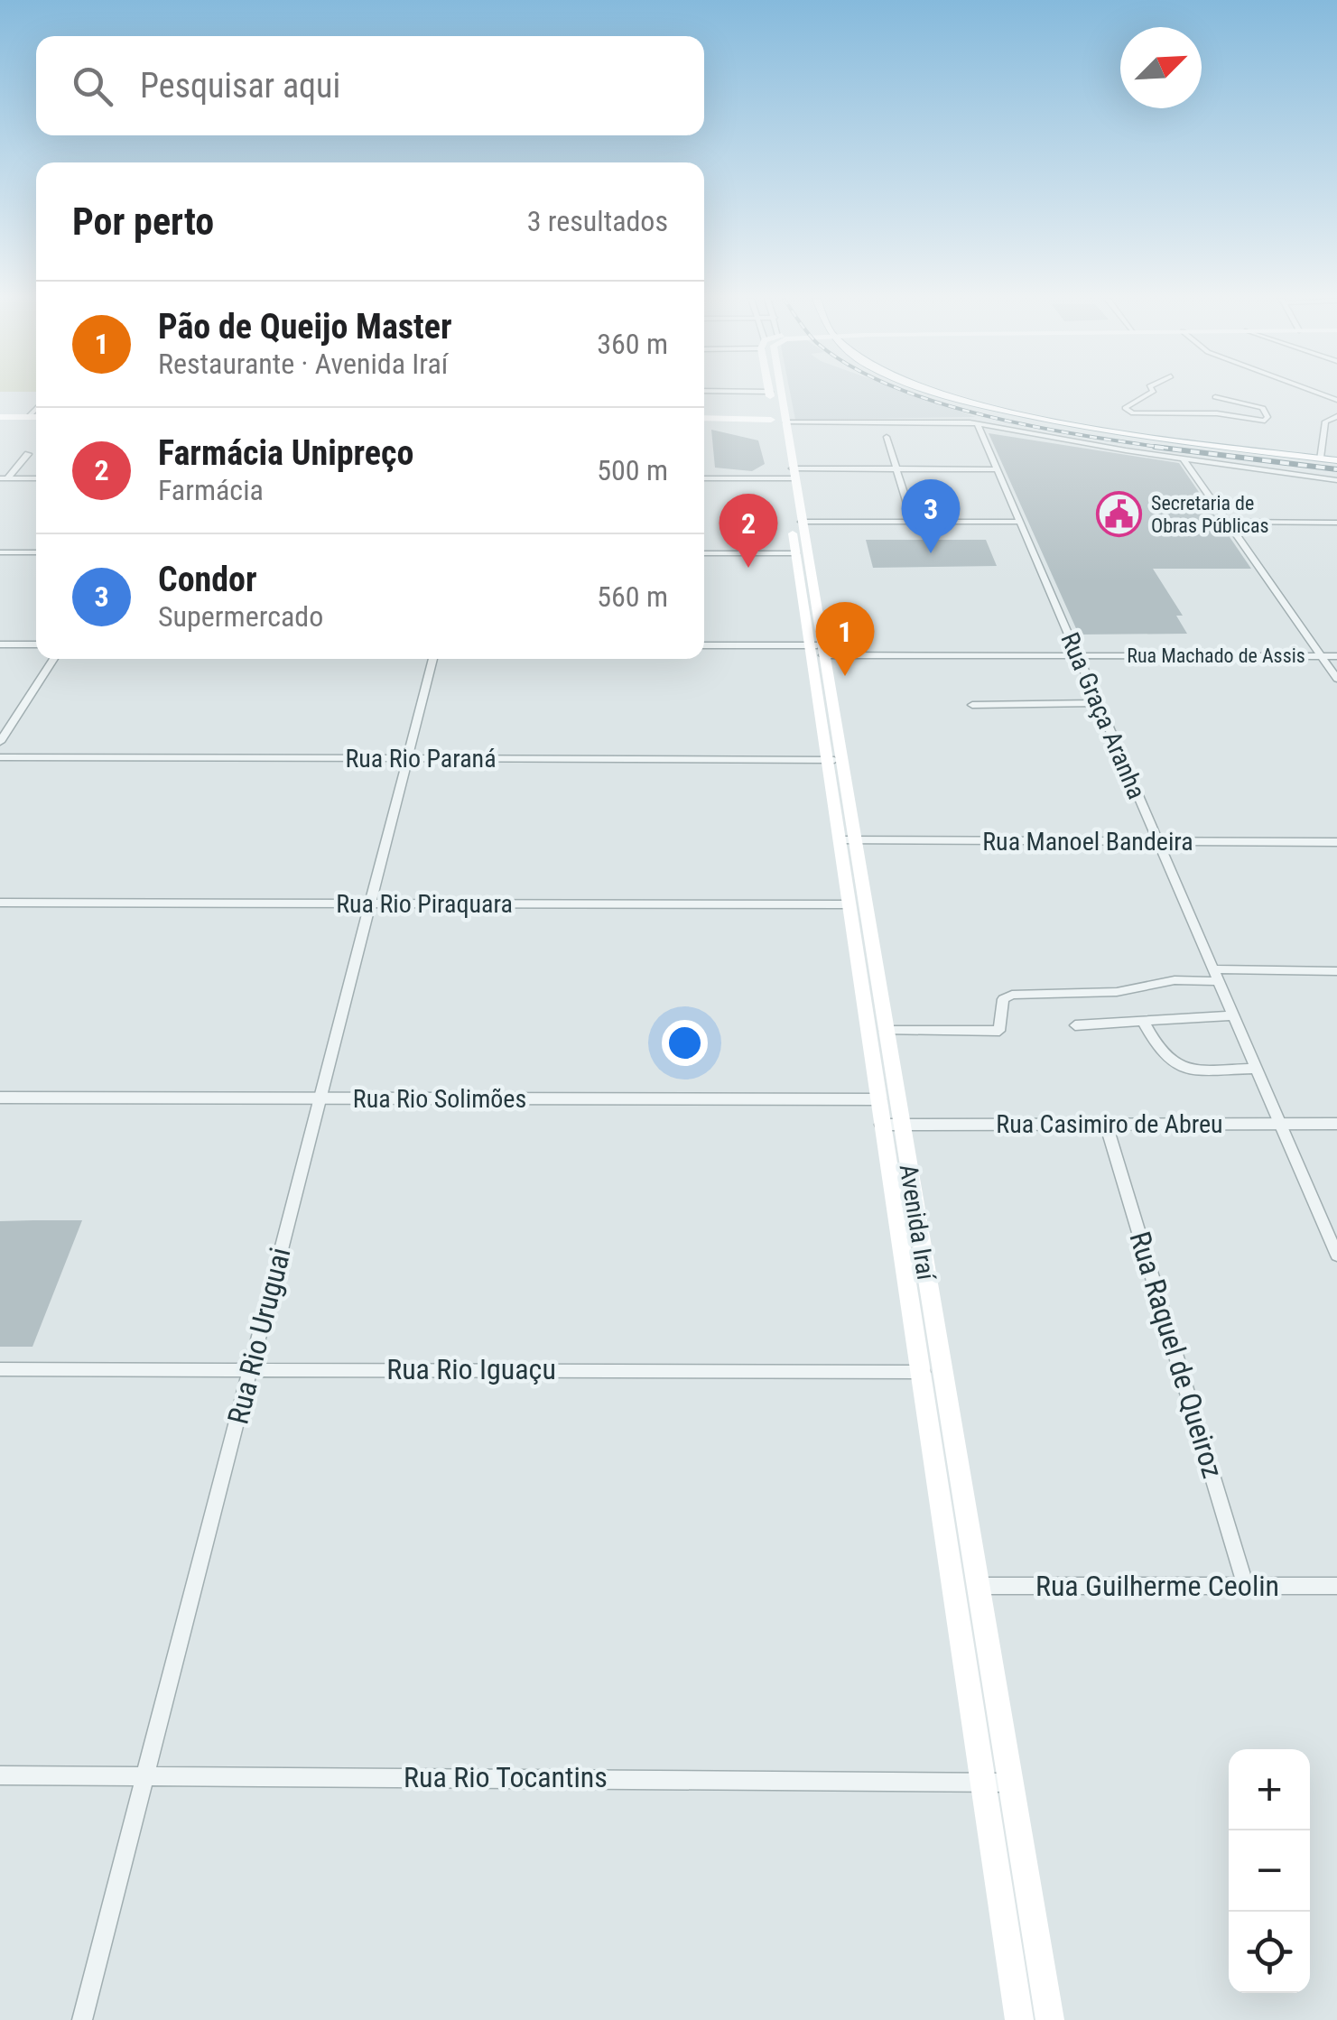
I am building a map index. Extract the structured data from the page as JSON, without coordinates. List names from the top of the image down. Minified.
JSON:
{"streets":{"main road":["Avenida Iraí"],"street":["Rua Machado de Assis","Rua Graça Aranha","Rua Rio Paraná","Rua Manoel Bandeira","Rua Rio Piraquara","Rua Rio Solimões","Rua Casimiro de Abreu","Rua Rio Uruguai","Rua Raquel de Queiroz","Rua Rio Iguaçu","Rua Guilherme Ceolin","Rua Rio Tocantins"]},"crossings":[["Rua Machado de Assis","Rua Graça Aranha"],["Rua Machado de Assis","Avenida Iraí"],["Rua Graça Aranha","Rua Manoel Bandeira"],["Rua Graça Aranha","Rua Casimiro de Abreu"],["Rua Rio Paraná","Avenida Iraí"],["Rua Rio Paraná","Rua Rio Uruguai"],["Rua Manoel Bandeira","Avenida Iraí"],["Rua Rio Piraquara","Avenida Iraí"],["Rua Rio Piraquara","Rua Rio Uruguai"],["Rua Rio Solimões","Avenida Iraí"],["Rua Rio Solimões","Rua Rio Uruguai"],["Rua Casimiro de Abreu","Avenida Iraí"],["Rua Casimiro de Abreu","Rua Raquel de Queiroz"],["Avenida Iraí","Rua Rio Iguaçu"],["Avenida Iraí","Rua Guilherme Ceolin"],["Avenida Iraí","Rua Rio Tocantins"],["Rua Rio Uruguai","Rua Rio Iguaçu"],["Rua Rio Uruguai","Rua Rio Tocantins"],["Rua Raquel de Queiroz","Rua Guilherme Ceolin"]],"places":{"public building":["Secretaria de Obras Públicas"]},"north":"top right","page":{"search":"Pesquisar aqui","heading":["Por perto","3 resultados"],"list":[{"mark":"1","name":"Pão de Queijo Master","note":"Restaurante · Avenida Iraí","value":"360 m"},{"mark":"2","name":"Farmácia Unipreço","note":"Farmácia","value":"500 m"},{"mark":"3","name":"Condor","note":"Supermercado","value":"560 m"}],"pins":["3","2","1"],"map_buttons":["+","−"]}}
